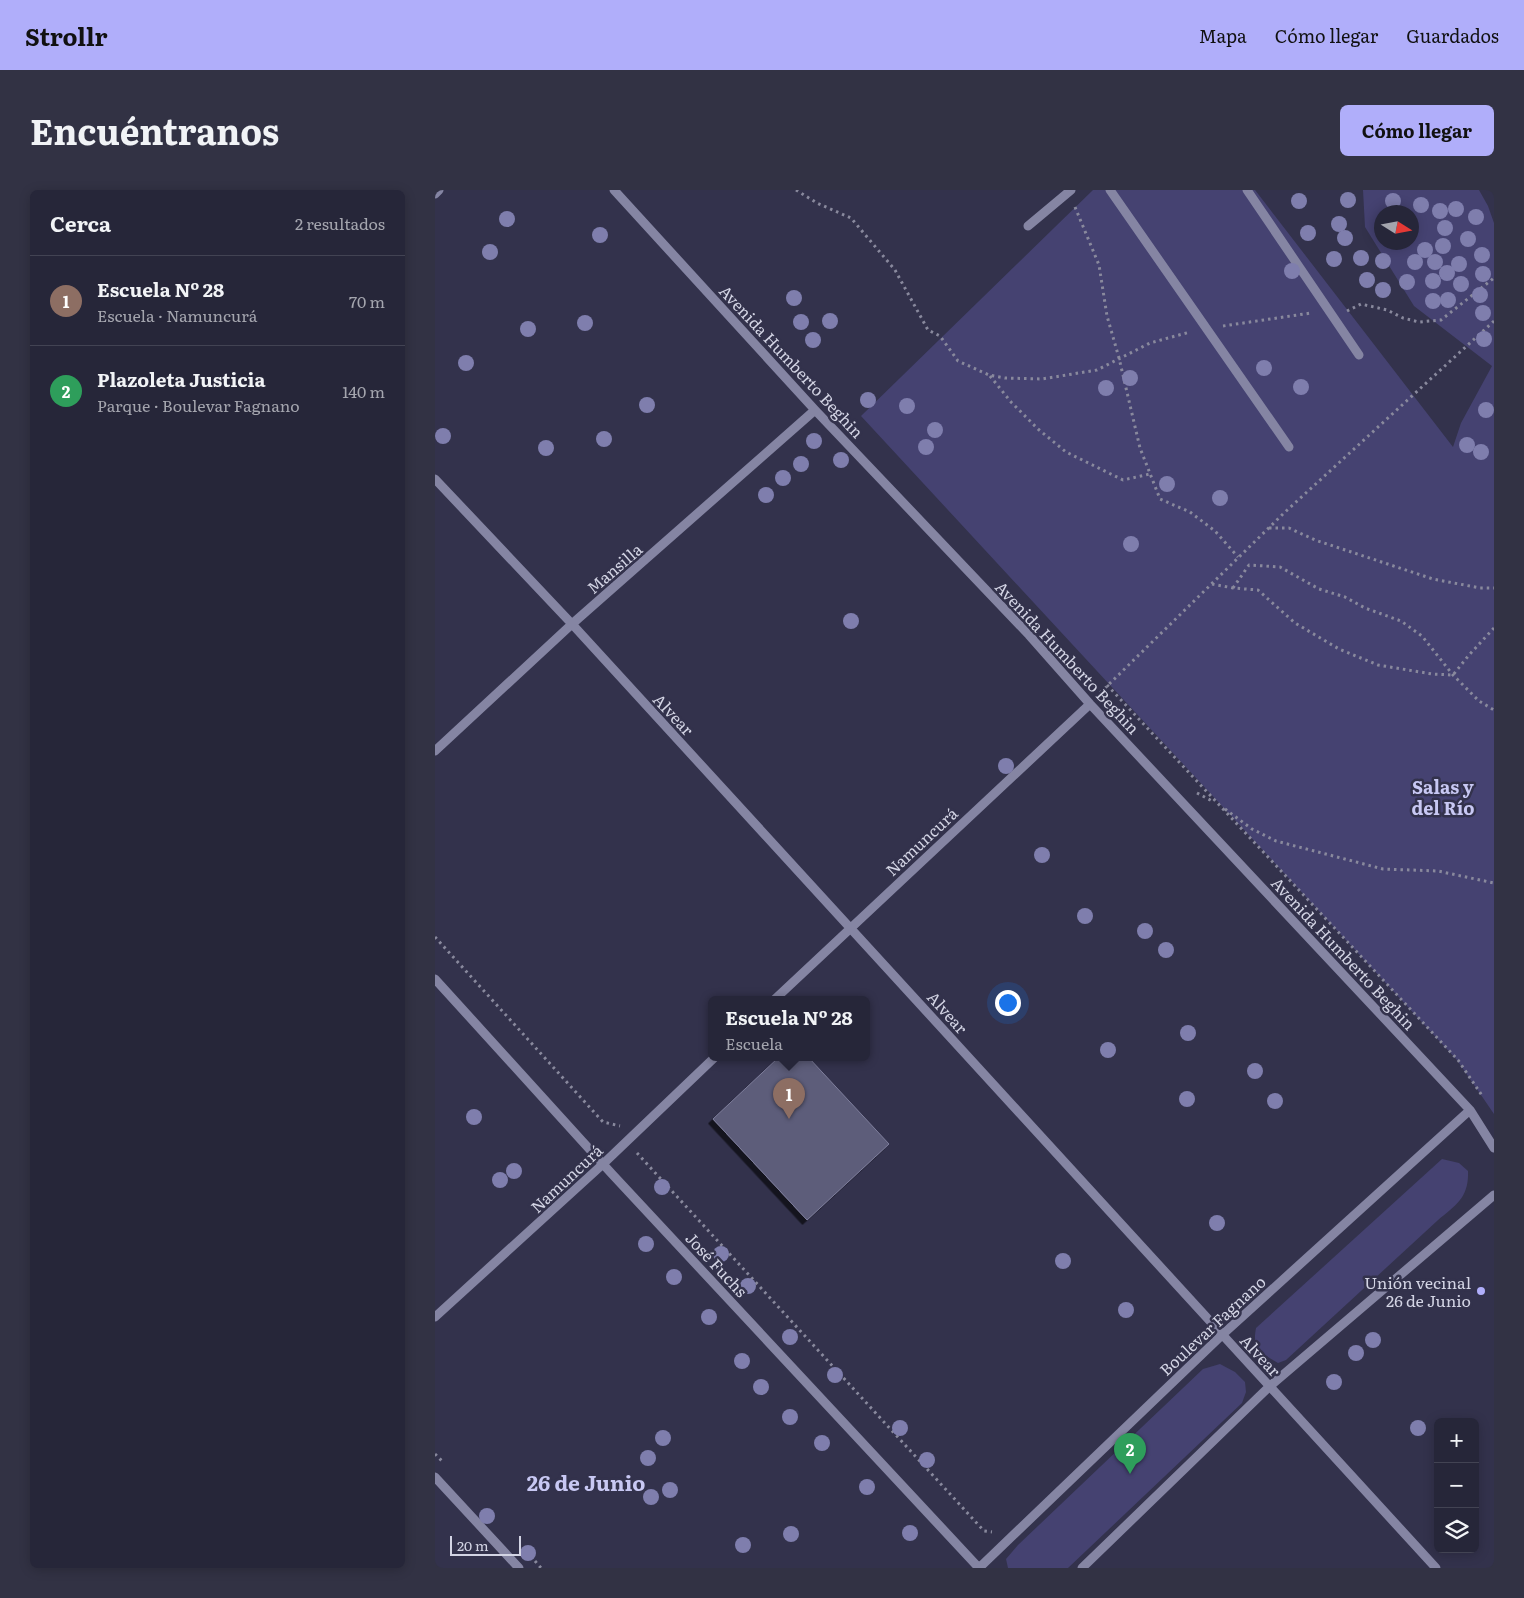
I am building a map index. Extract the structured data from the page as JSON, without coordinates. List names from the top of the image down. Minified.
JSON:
{"streets":{"street":["Avenida Humberto Beghin","Mansilla","Alvear","Namuncurá","José Fuchs","Boulevar Fagnano"]},"crossings":[["Avenida Humberto Beghin","Mansilla"],["Avenida Humberto Beghin","Namuncurá"],["Avenida Humberto Beghin","Boulevar Fagnano"],["Mansilla","Alvear"],["Alvear","Namuncurá"],["Alvear","Boulevar Fagnano"],["Namuncurá","José Fuchs"],["José Fuchs","Boulevar Fagnano"]],"districts":["Salas y del Río","26 de Junio"],"places":["Unión vecinal 26 de Junio"],"scale_bar":"20 m","north":"right","page":{"header":"Strollr","nav":["Mapa","Cómo llegar","Guardados"],"title":"Encuéntranos","buttons":"Cómo llegar","heading":["Cerca","2 resultados"],"list":[{"mark":"1","name":"Escuela Nº 28","note":"Escuela · Namuncurá","value":"70 m"},{"mark":"2","name":"Plazoleta Justicia","note":"Parque · Boulevar Fagnano","value":"140 m"}],"popup":["Escuela Nº 28","Escuela"],"pins":["1","2"],"map_buttons":["+","−"],"scale":"20 m"}}
